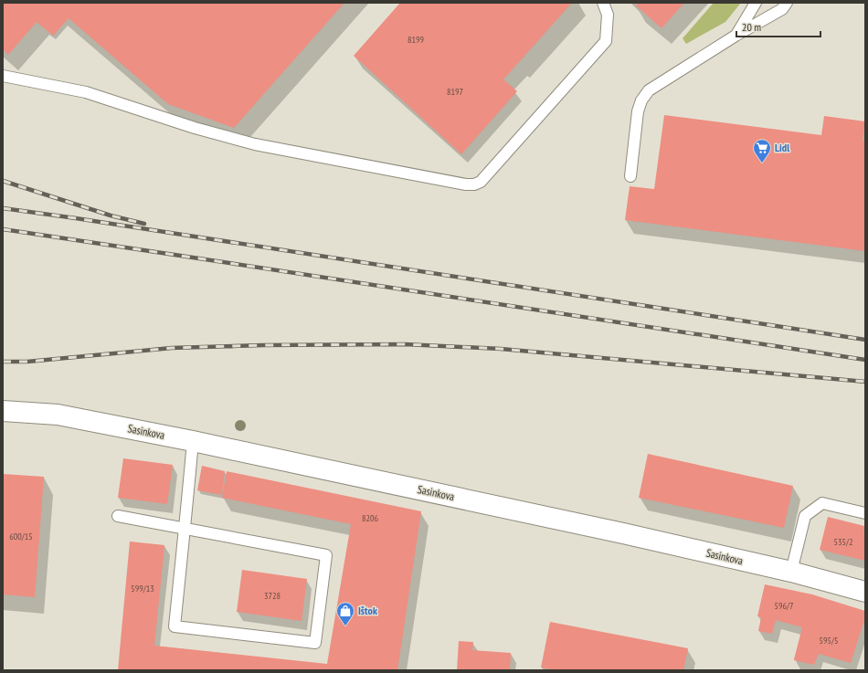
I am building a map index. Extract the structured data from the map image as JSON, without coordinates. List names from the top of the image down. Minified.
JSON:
{"streets":{"street":["Sasinkova"]},"places":{"supermarket":["Lidl"],"shop":["Ištok"]},"house_numbers":["8199","8197","8206","600/15","535/2","599/13","3728","596/7","595/5"],"scale_bar":"20 m"}
